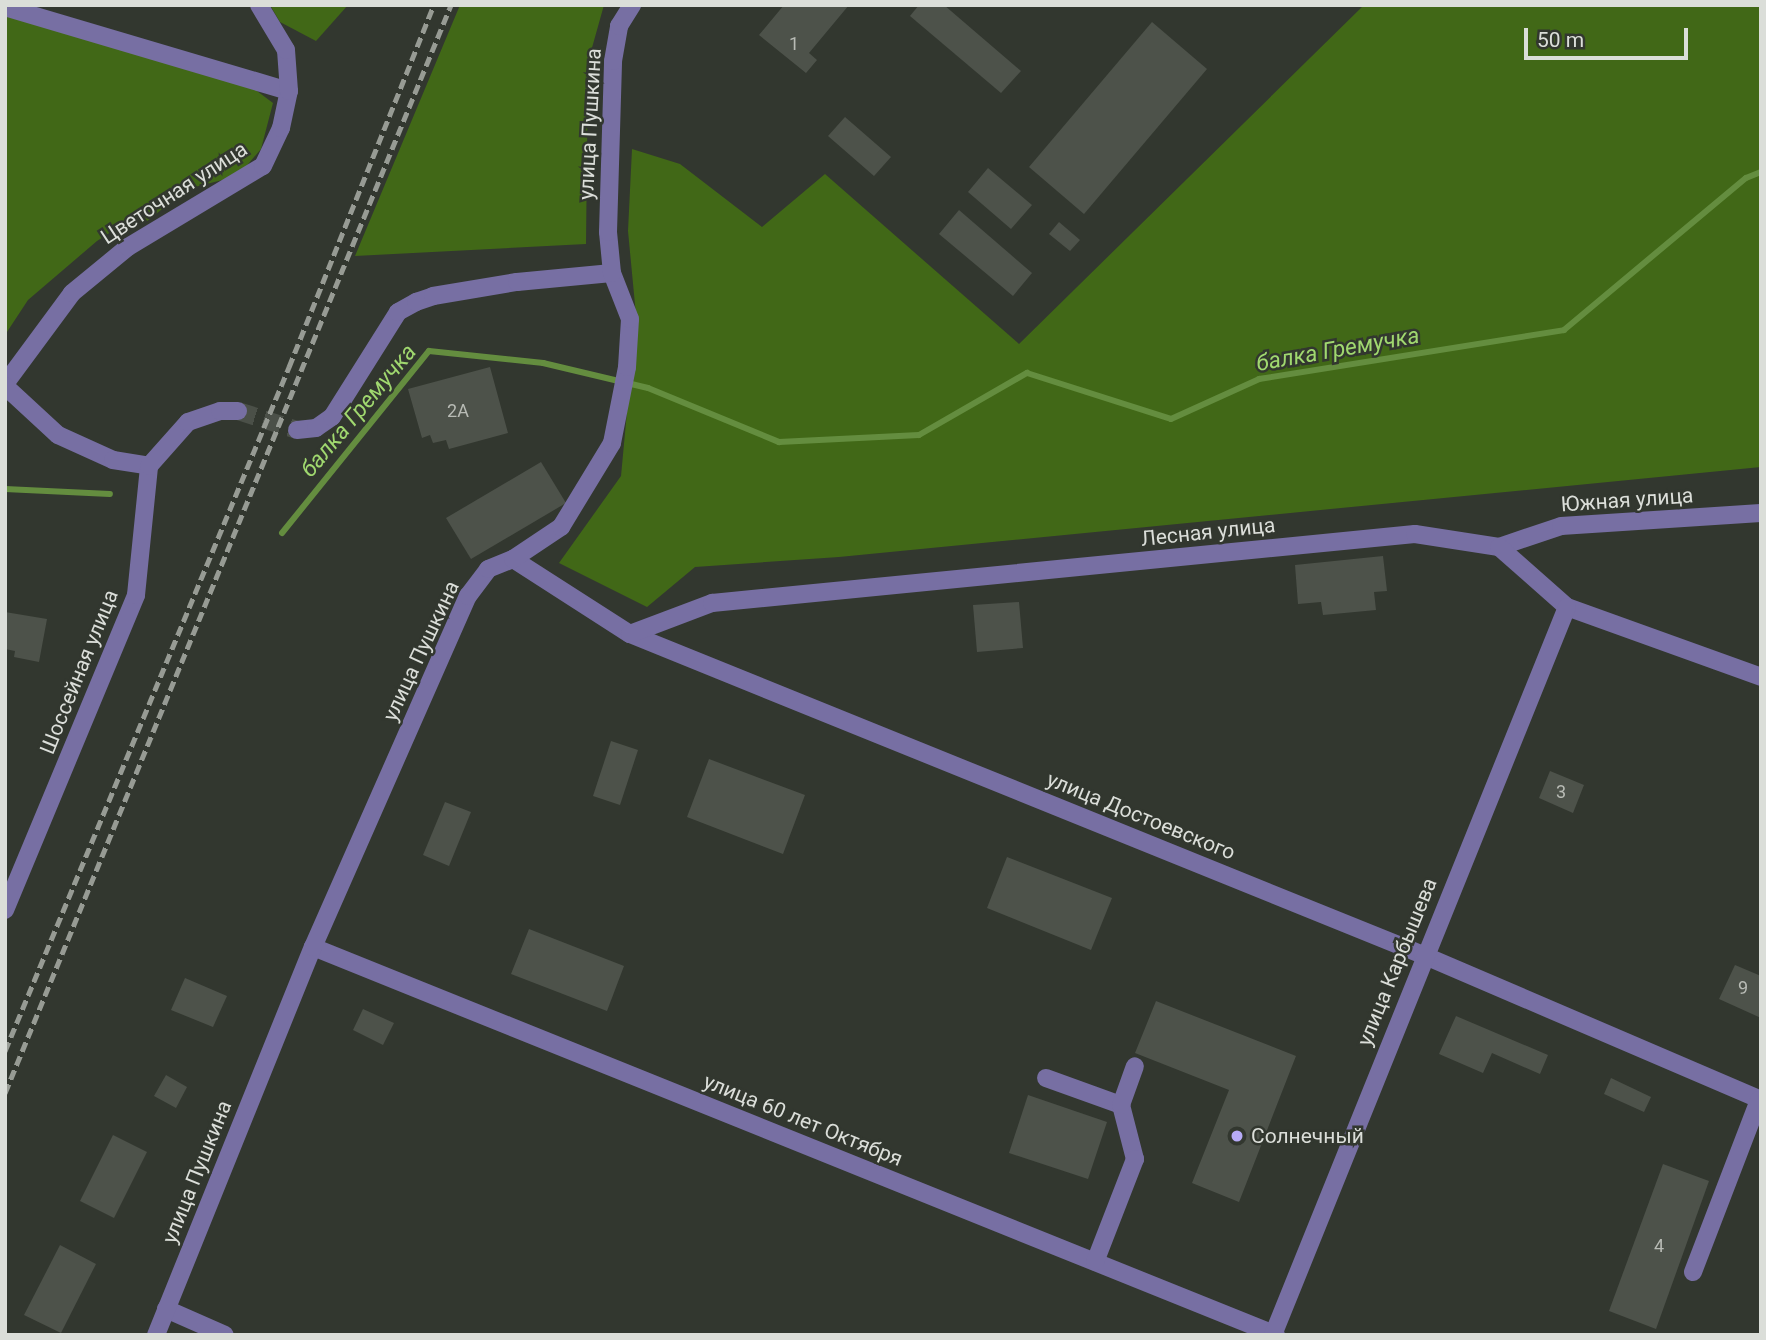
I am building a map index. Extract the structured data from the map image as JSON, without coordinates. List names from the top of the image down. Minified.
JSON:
{"streets":{"street":["улица Пушкина","Цветочная улица","Южная улица","Лесная улица","Шоссейная улица","улица Достоевского","улица Карбышева","улица 60 лет Октября"]},"crossings":[["улица Пушкина","улица Достоевского"],["улица Пушкина","улица 60 лет Октября"],["Цветочная улица","Шоссейная улица"],["Южная улица","Лесная улица"],["Лесная улица","улица Достоевского"],["улица Достоевского","улица Карбышева"],["улица Карбышева","улица 60 лет Октября"]],"water":["балка Гремучка"],"places":["Солнечный"],"house_numbers":["1","2А","3","9","4"],"scale_bar":"50 m"}
